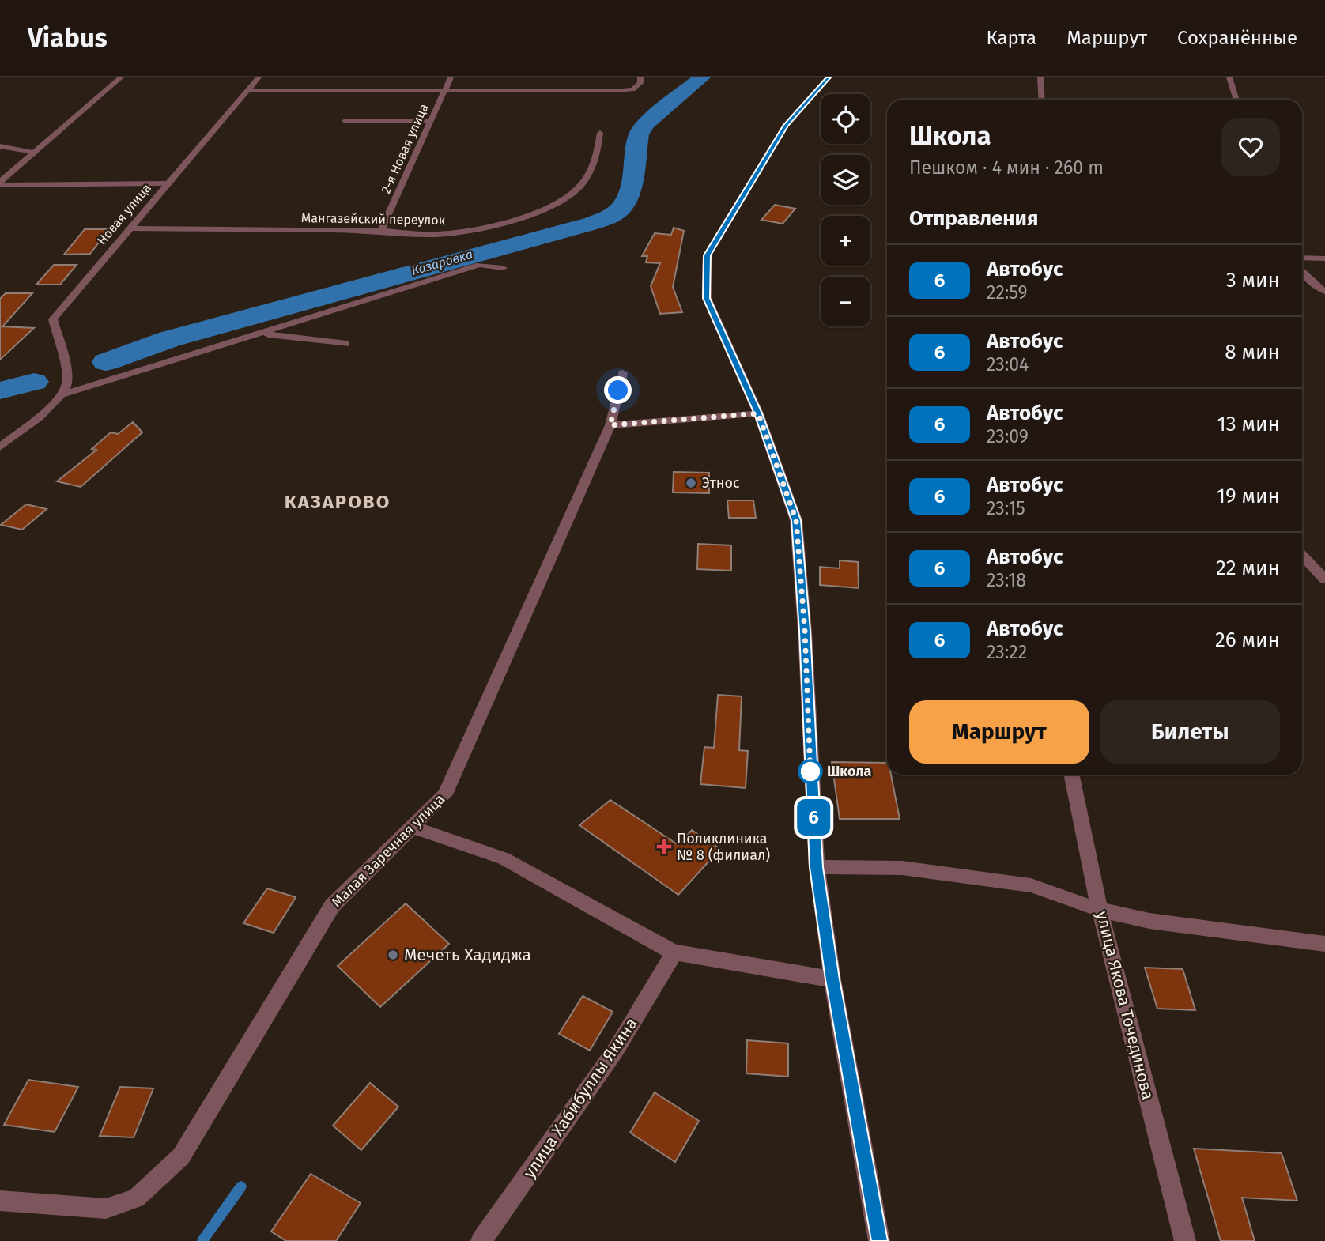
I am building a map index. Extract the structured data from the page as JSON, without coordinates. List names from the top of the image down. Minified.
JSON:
{"streets":{"street":["2-я Новая улица","Новая улица","Мангазейский переулок","Малая Заречная улица","улица Якова Точединова","улица Хабибуллы Якина"]},"crossings":[["2-я Новая улица","Мангазейский переулок"],["Новая улица","Мангазейский переулок"]],"districts":["КАЗАРОВО"],"water":["Казаровка"],"places":{"other":["Этнос","Школа","Мечеть Хадиджа"],"health":["Поликлиника № 8 (филиал)"]},"lines":["bus line 6"],"page":{"header":"Viabus","nav":["Карта","Маршрут","Сохранённые"],"on_map":"6","map_buttons":["+","−"],"heading":[["Школа","Пешком · 4 мин · 260 m"],"Отправления"],"list":[{"mark":"6","name":"Автобус","note":"22:59","value":"3 мин"},{"mark":"6","name":"Автобус","note":"23:04","value":"8 мин"},{"mark":"6","name":"Автобус","note":"23:09","value":"13 мин"},{"mark":"6","name":"Автобус","note":"23:15","value":"19 мин"},{"mark":"6","name":"Автобус","note":"23:18","value":"22 мин"},{"mark":"6","name":"Автобус","note":"23:22","value":"26 мин"}],"buttons":["Маршрут","Билеты"]}}
